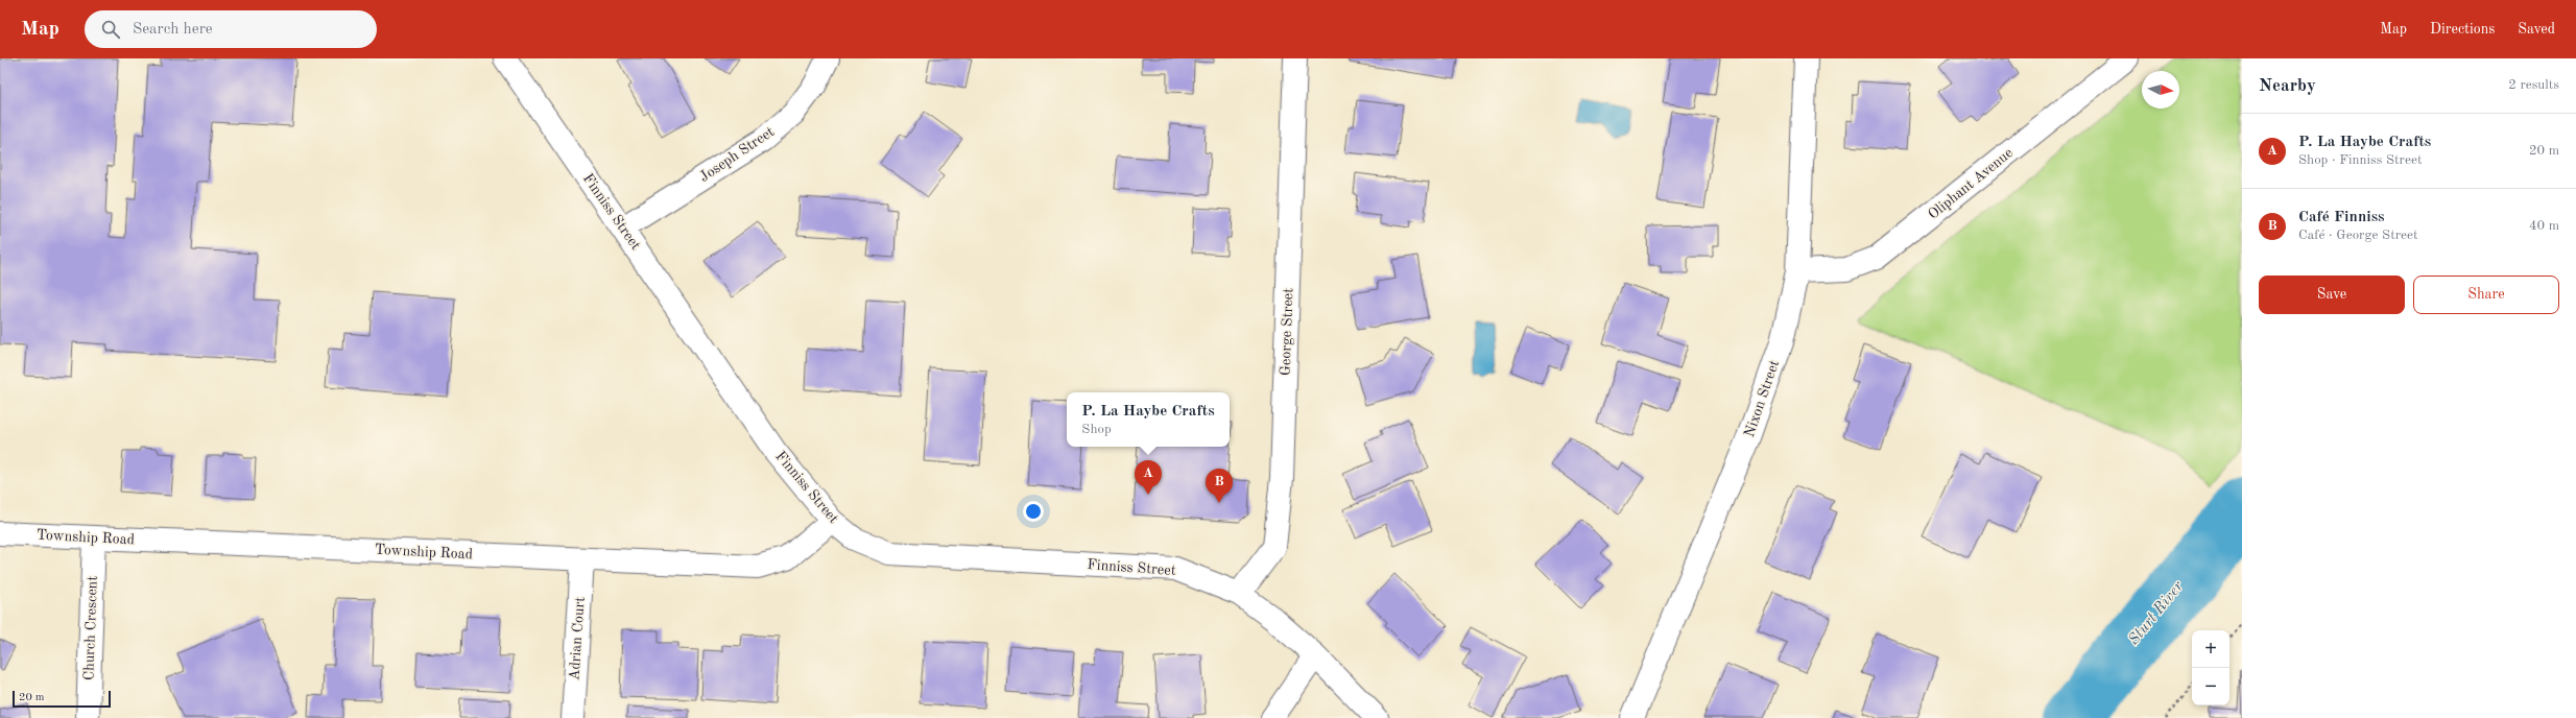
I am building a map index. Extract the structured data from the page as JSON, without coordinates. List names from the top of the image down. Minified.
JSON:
{"streets":{"street":["Joseph Street","Oliphant Avenue","Finniss Street","George Street","Nixon Street","Township Road","Church Crescent","Adrian Court"]},"crossings":[["Joseph Street","Finniss Street"],["Oliphant Avenue","Nixon Street"],["Finniss Street","George Street"],["Finniss Street","Township Road"],["Township Road","Church Crescent"],["Township Road","Adrian Court"]],"water":["Sturt River"],"scale_bar":"20 m","north":"right","page":{"header":"Map","search":"Search here","nav":["Map","Directions","Saved"],"heading":["Nearby","2 results"],"list":[{"mark":"A","name":"P. La Haybe Crafts","note":"Shop · Finniss Street","value":"20 m"},{"mark":"B","name":"Café Finniss","note":"Café · George Street","value":"40 m"}],"buttons":["Save","Share"],"popup":["P. La Haybe Crafts","Shop"],"pins":["A","B"],"map_buttons":["+","−"],"scale":"20 m"}}
